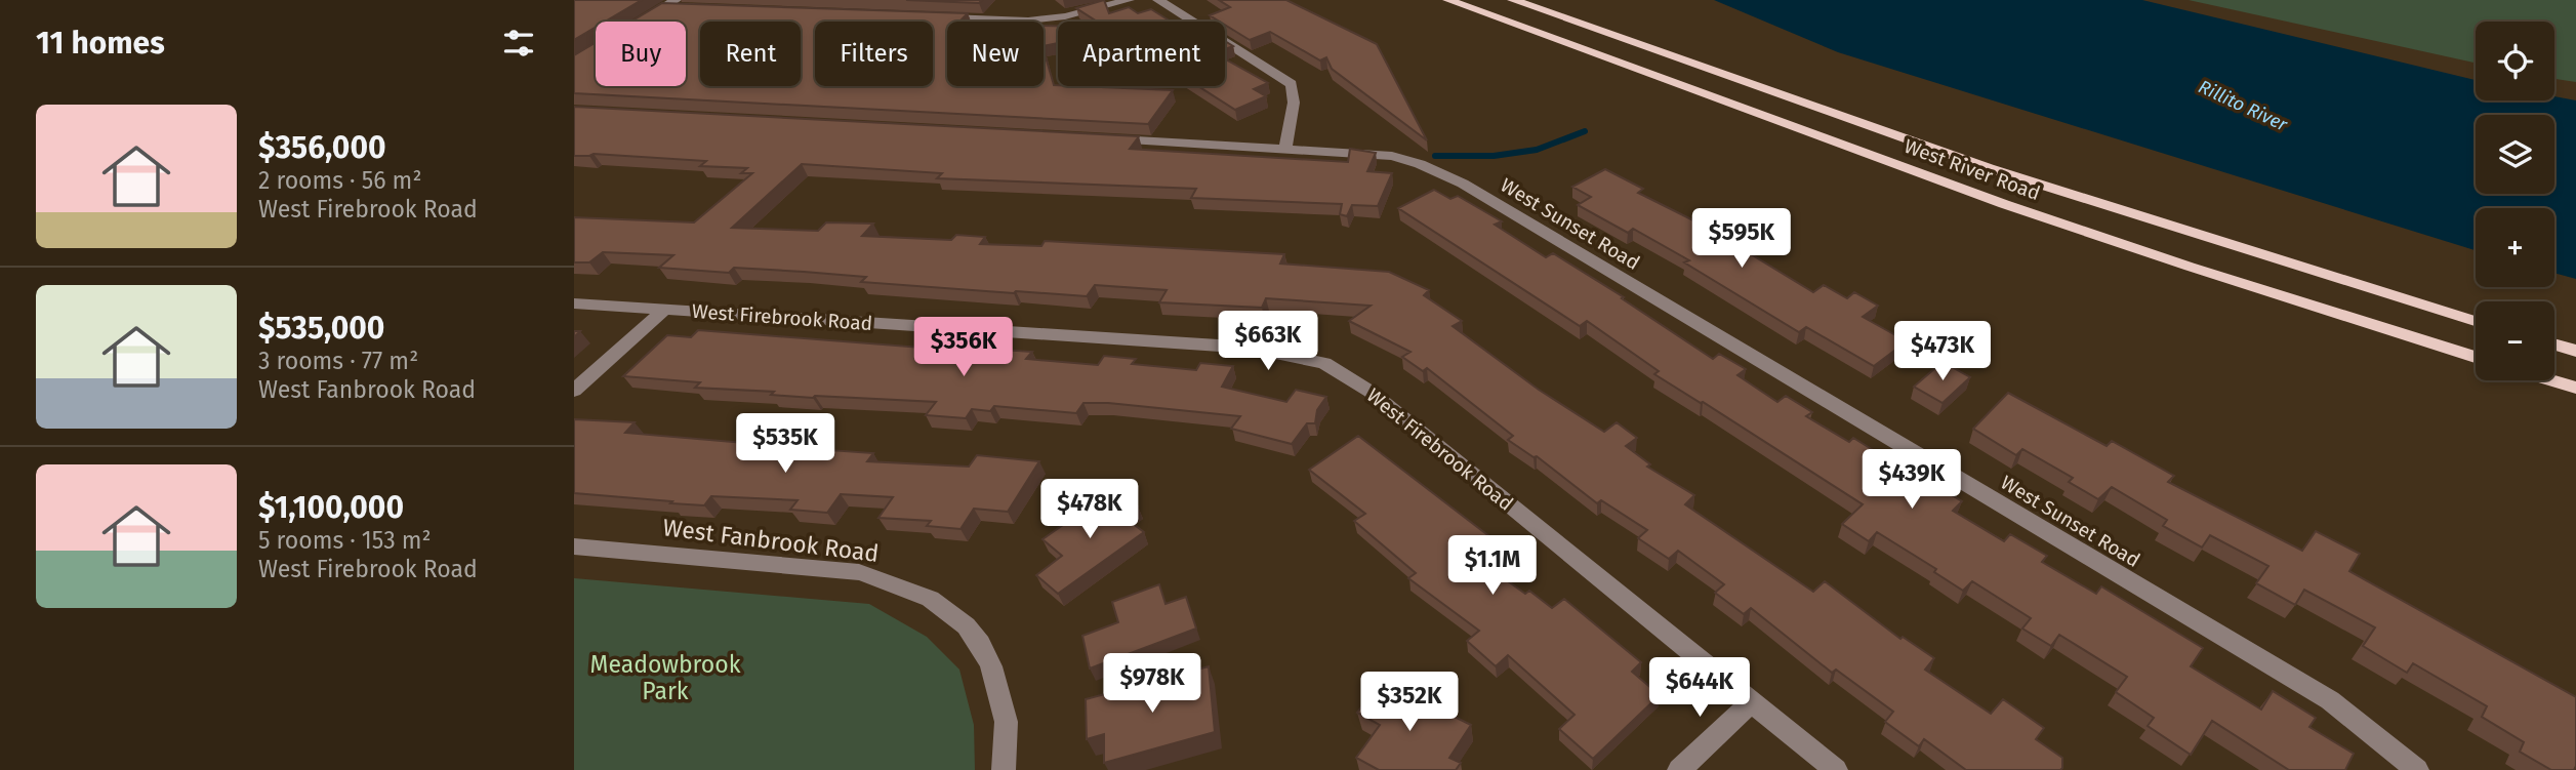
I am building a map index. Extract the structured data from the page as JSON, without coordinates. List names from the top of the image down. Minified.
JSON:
{"streets":{"main road":["West River Road"],"street":["West Sunset Road","West Firebrook Road","West Fanbrook Road"]},"water":["Rillito River"],"parks":["Meadowbrook Park"],"page":{"heading":"11 homes","map_buttons":["+","−"],"chip":["Buy","Rent","Filters","New","Apartment"],"list":[{"name":"$356,000","note":"2 rooms · 56 m² · West Firebrook Road"},{"name":"$535,000","note":"3 rooms · 77 m² · West Fanbrook Road"},{"name":"$1,100,000","note":"5 rooms · 153 m² · West Firebrook Road"}],"price":["$595K","$663K","$356K","$473K","$535K","$439K","$478K","$1.1M","$978K","$644K","$352K"]}}
